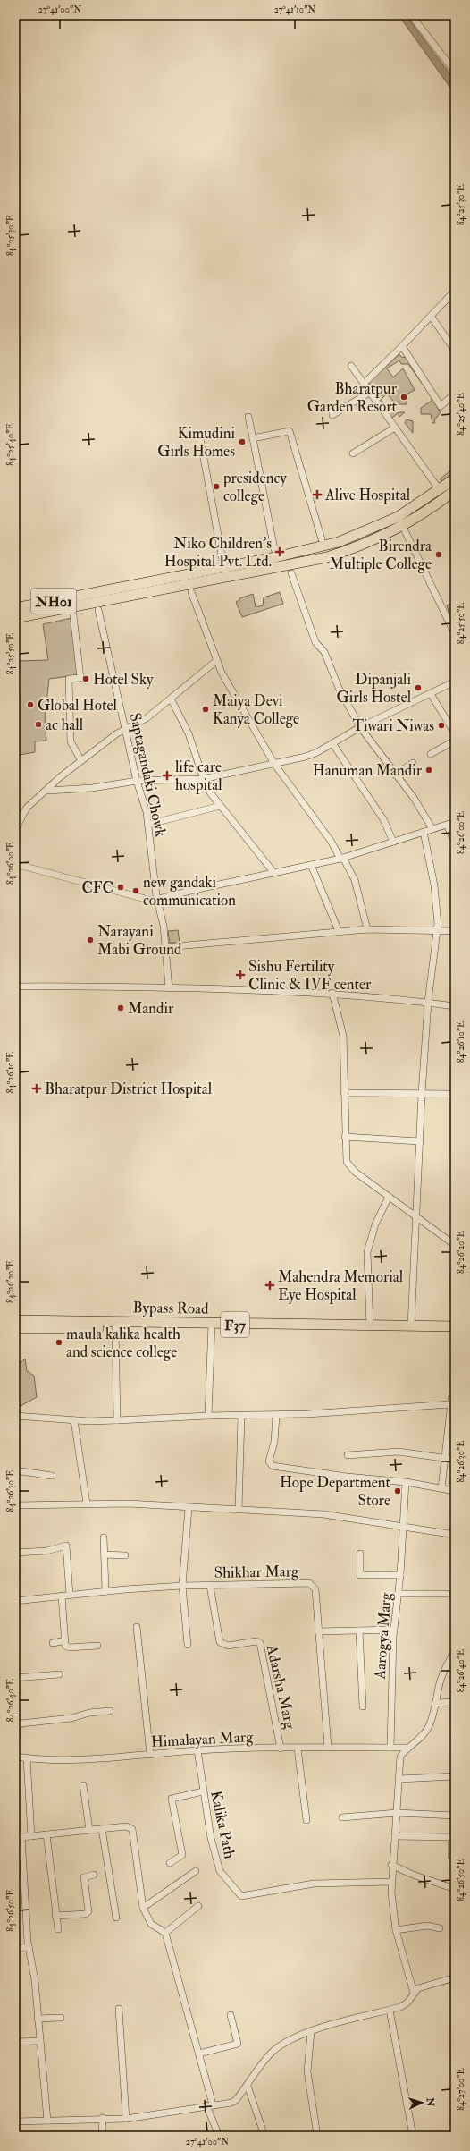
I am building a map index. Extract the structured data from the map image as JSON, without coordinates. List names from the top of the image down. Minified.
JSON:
{"streets":{"highway":["NH01","Bypass Road","F37"],"street":["Saptagandaki Chowk","Shikhar Marg","Aarogya Marg","Adarsha Marg","Himalayan Marg","Kalika Path"]},"crossings":[["Shikhar Marg","Adarsha Marg"],["Shikhar Marg","Himalayan Marg"],["Aarogya Marg","Himalayan Marg"],["Adarsha Marg","Himalayan Marg"],["Himalayan Marg","Kalika Path"]],"places":{"other":["Bharatpur Garden Resort","Kimudini Girls Homes","presidency college","Birendra Multiple College","Hotel Sky","Dipanjali Girls Hostel","Global Hotel","Maiya Devi Kanya College","ac hall","Tiwari Niwas","Hanuman Mandir","CFC","new gandaki communication","Narayani Mabi Ground","Mandir","maula kalika health and science college","Hope Department Store"],"health":["Alive Hospital","Niko Children's Hospital Pvt. Ltd.","life care hospital","Sishu Fertility Clinic & IVF center","Bharatpur District Hospital","Mahendra Memorial Eye Hospital"]},"north":"right","coordinates":["27°41'00\"N","27°41'10\"N","84°25'30\"E","84°25'40\"E","84°25'50\"E","84°26'00\"E","84°26'10\"E","84°26'20\"E","84°26'30\"E","84°26'40\"E","84°26'50\"E","84°27'00\"E"]}
